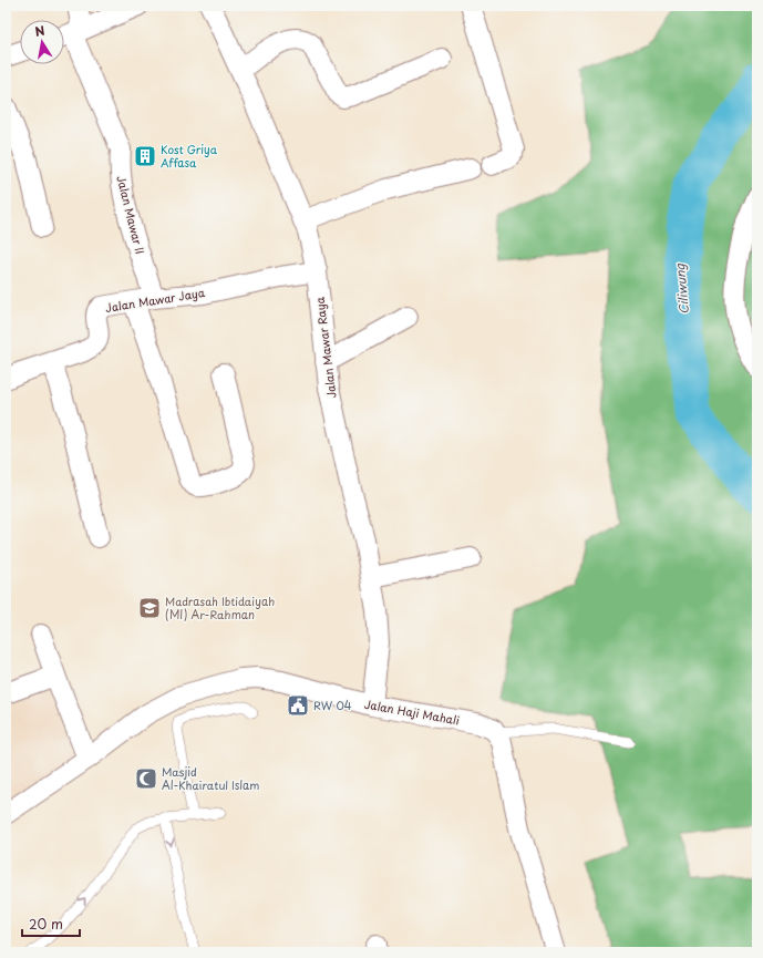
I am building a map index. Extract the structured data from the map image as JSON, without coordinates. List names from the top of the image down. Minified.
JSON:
{"streets":{"street":["Jalan Mawar II","Jalan Mawar Jaya","Jalan Mawar Raya","Jalan Haji Mahali"]},"crossings":[["Jalan Mawar II","Jalan Mawar Jaya"],["Jalan Mawar Jaya","Jalan Mawar Raya"],["Jalan Mawar Raya","Jalan Haji Mahali"]],"water":["Ciliwung"],"places":{"building":["Kost Griya Affasa"],"school or university":["Madrasah Ibtidaiyah (MI) Ar-Rahman"],"public building":["RW 04"],"mosque":["Masjid Al-Khairatul Islam"]},"scale_bar":"20 m","north":"top"}
